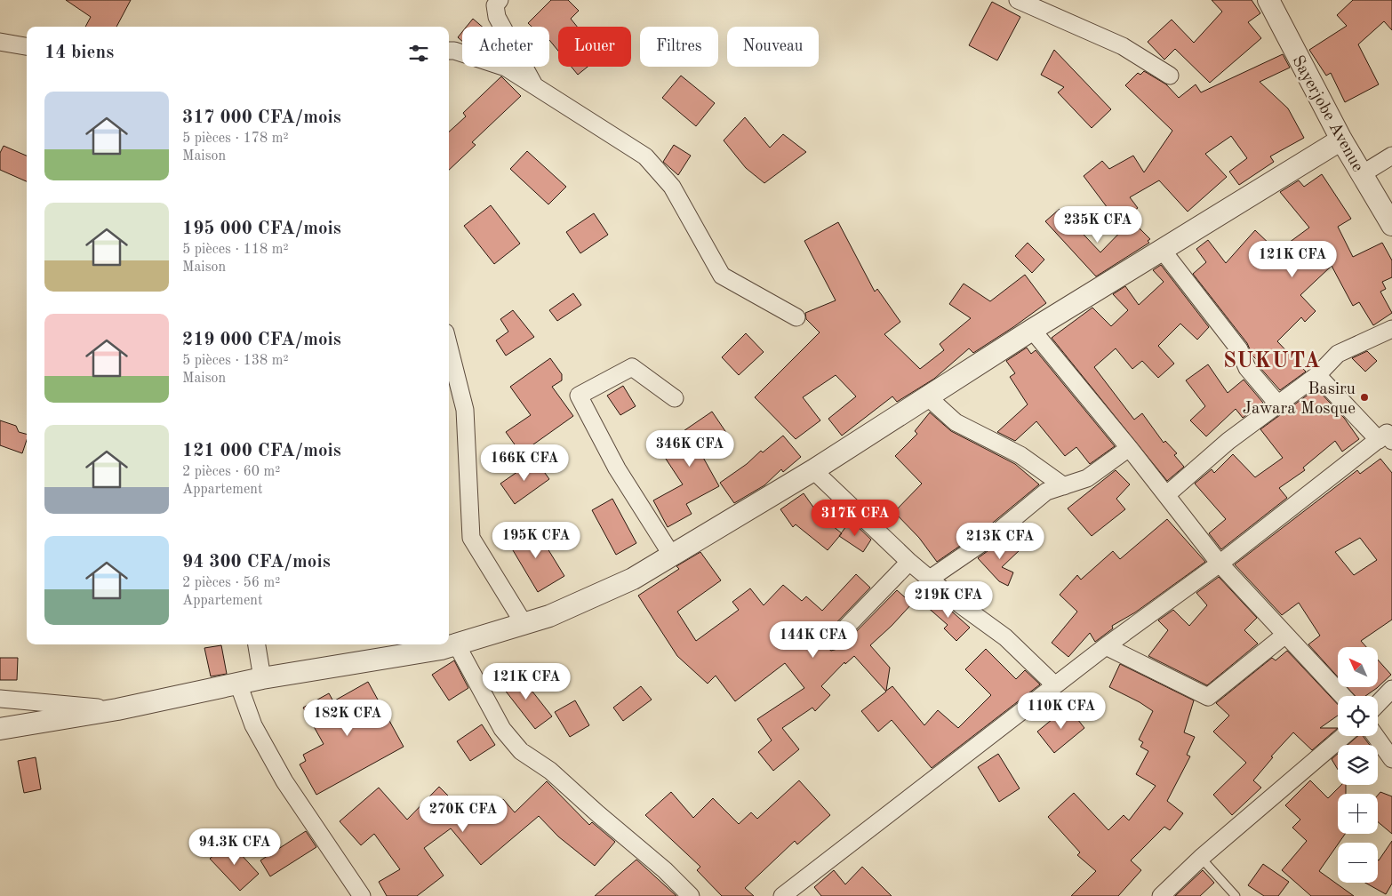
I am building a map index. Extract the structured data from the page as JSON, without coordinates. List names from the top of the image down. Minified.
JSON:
{"streets":{"street":["Sayerjobe Avenue"]},"districts":["SUKUTA"],"places":["Basiru Jawara Mosque"],"north":"top left","page":{"chip":["Acheter","Louer","Filtres","Nouveau"],"heading":"14 biens","list":[{"name":"317 000 CFA/mois","note":"5 pièces · 178 m² · Maison"},{"name":"195 000 CFA/mois","note":"5 pièces · 118 m² · Maison"},{"name":"219 000 CFA/mois","note":"5 pièces · 138 m² · Maison"},{"name":"121 000 CFA/mois","note":"2 pièces · 60 m² · Appartement"},{"name":"94 300 CFA/mois","note":"2 pièces · 56 m² · Appartement"}],"price":["235K CFA","121K CFA","346K CFA","166K CFA","317K CFA","195K CFA","213K CFA","219K CFA","144K CFA","121K CFA","110K CFA","182K CFA","270K CFA","94.3K CFA"],"map_buttons":["+","−"]}}
